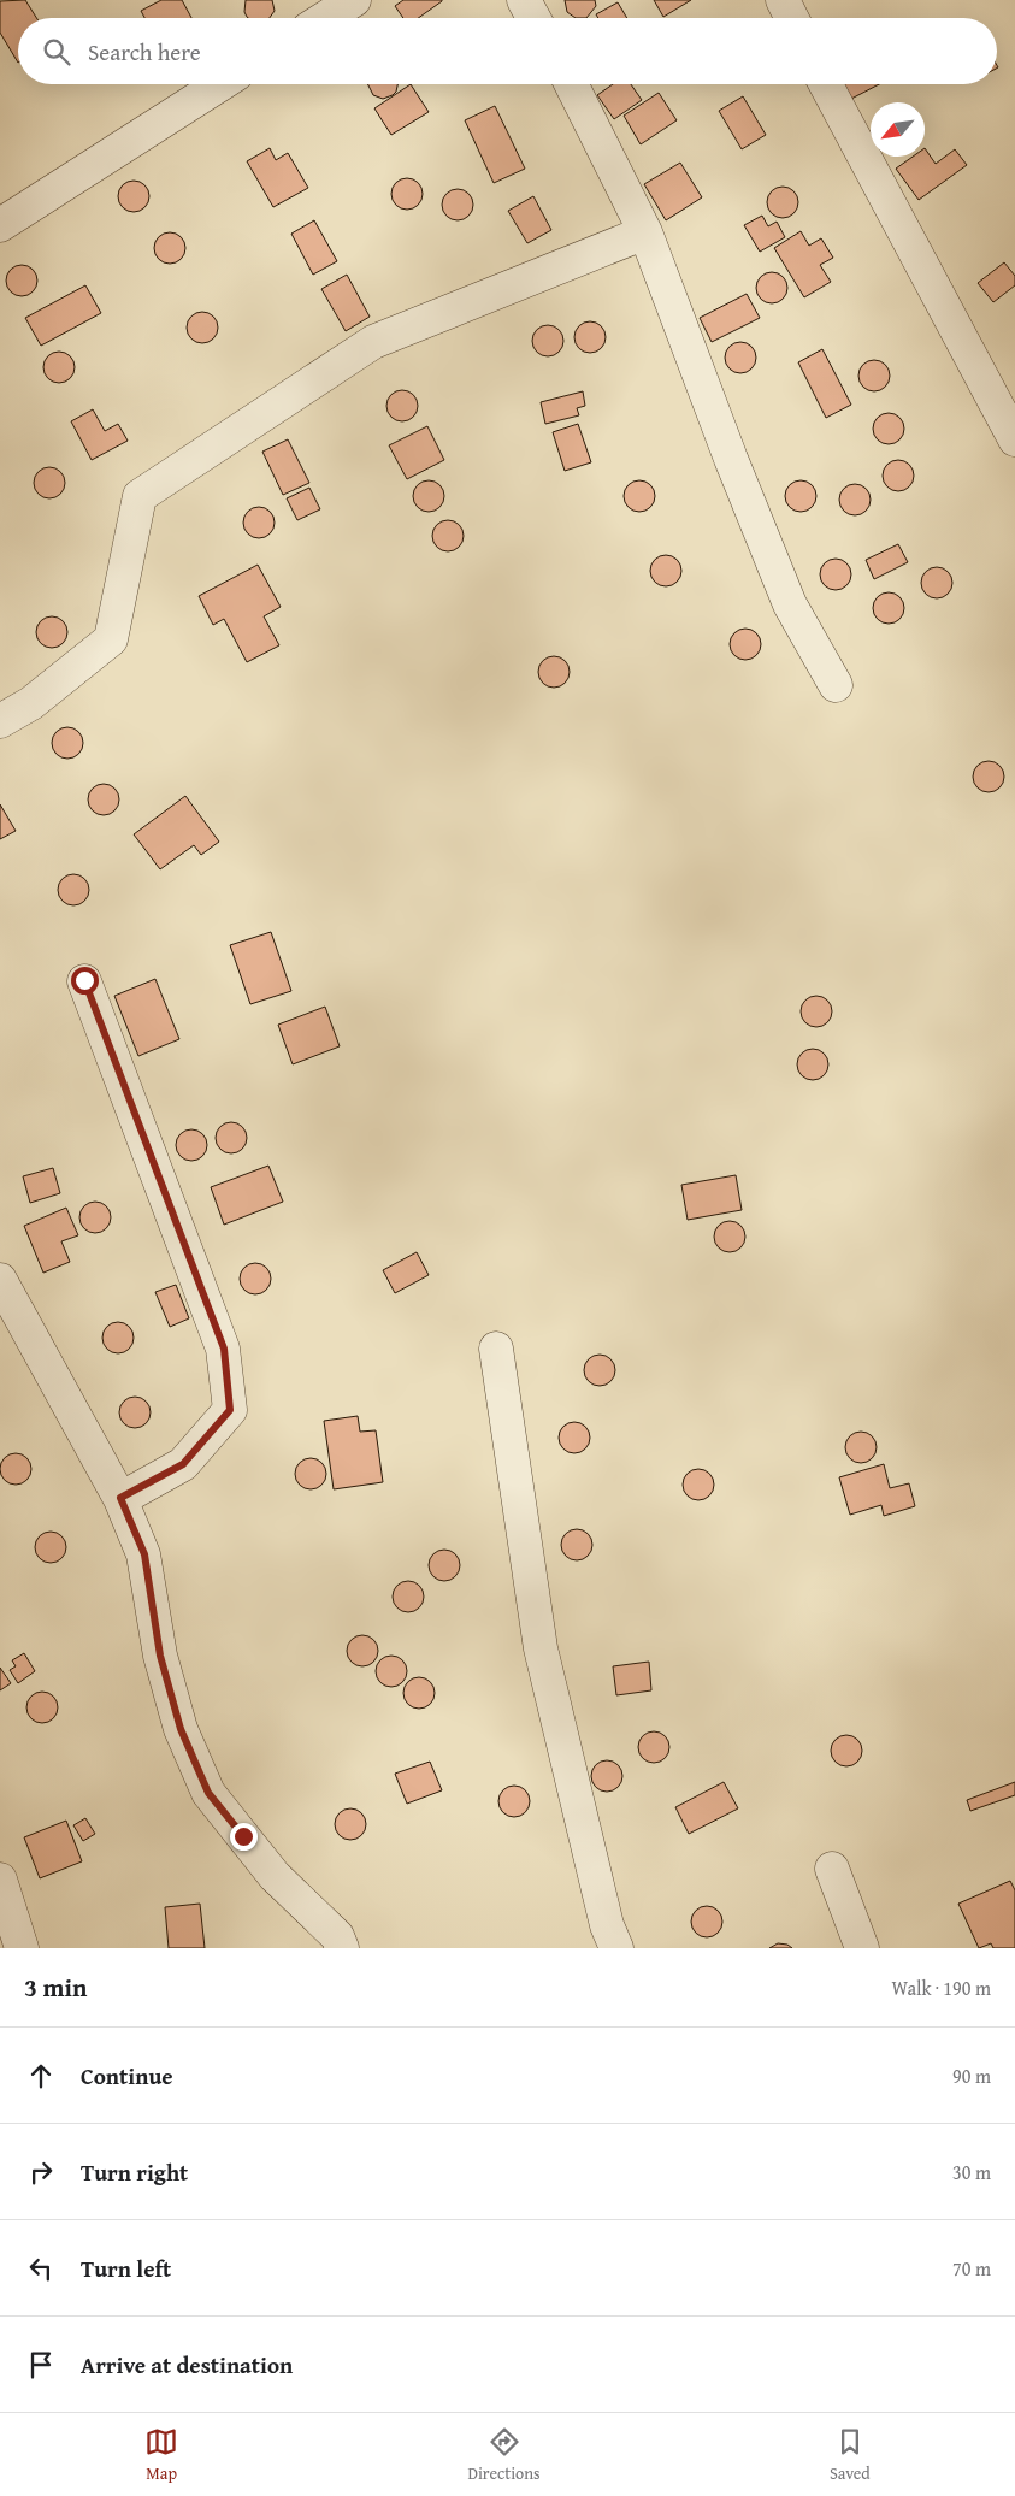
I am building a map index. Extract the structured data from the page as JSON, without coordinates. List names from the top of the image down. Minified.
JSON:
{"north":"bottom left","page":{"search":"Search here","heading":["3 min","Walk · 190 m"],"list":[["Continue","90 m"],["Turn right","30 m"],["Turn left","70 m"],"Arrive at destination"],"nav":["Map","Directions","Saved"]}}
